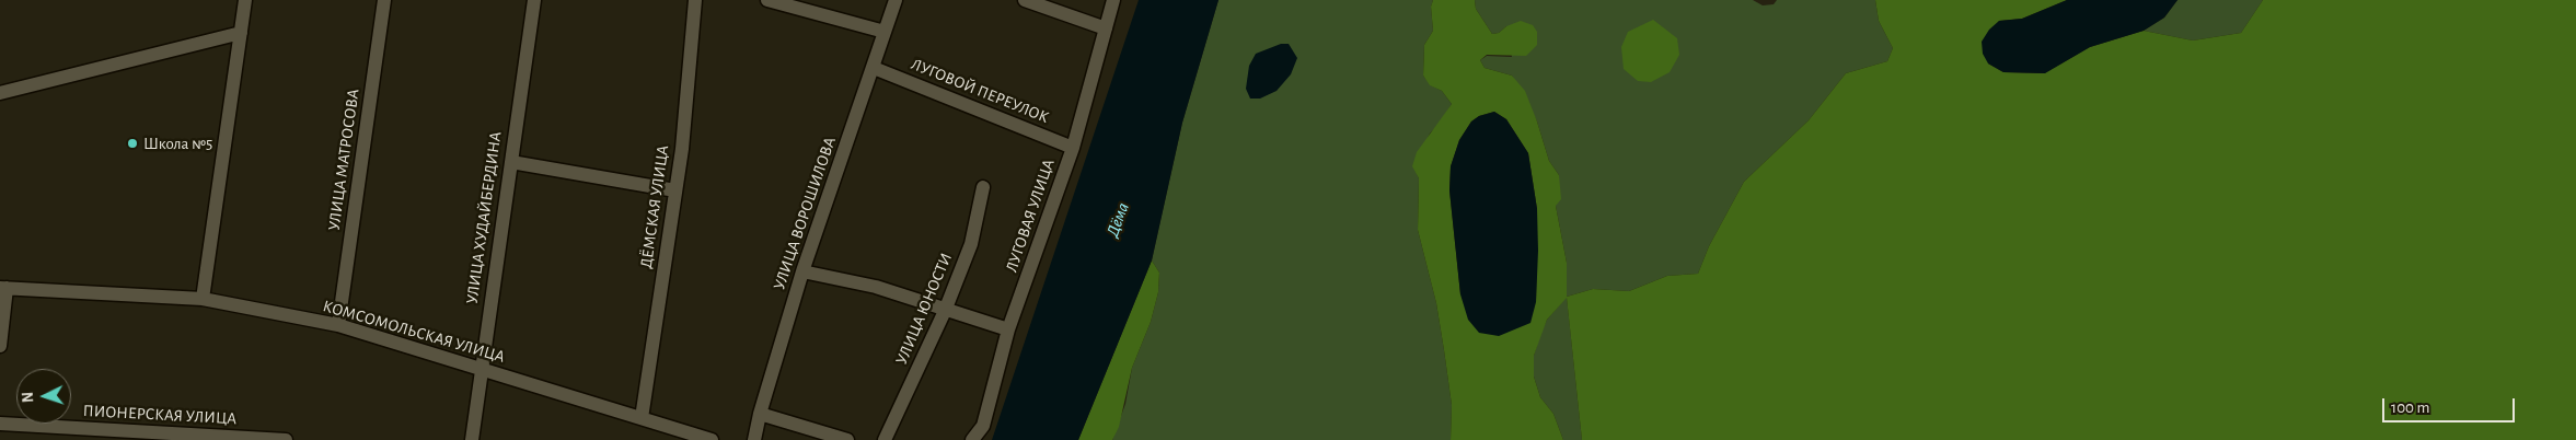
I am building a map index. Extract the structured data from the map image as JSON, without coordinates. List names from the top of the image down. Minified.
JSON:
{"streets":{"street":["ЛУГОВОЙ ПЕРЕУЛОК","УЛИЦА МАТРОСОВА","ДЁМСКАЯ УЛИЦА","УЛИЦА ВОРОШИЛОВА","ЛУГОВАЯ УЛИЦА","УЛИЦА ХУДАЙБЕРДИНА","УЛИЦА ЮНОСТИ","КОМСОМОЛЬСКАЯ УЛИЦА","ПИОНЕРСКАЯ УЛИЦА"]},"crossings":[["ЛУГОВОЙ ПЕРЕУЛОК","УЛИЦА ВОРОШИЛОВА"],["ЛУГОВОЙ ПЕРЕУЛОК","ЛУГОВАЯ УЛИЦА"],["УЛИЦА МАТРОСОВА","КОМСОМОЛЬСКАЯ УЛИЦА"],["ДЁМСКАЯ УЛИЦА","КОМСОМОЛЬСКАЯ УЛИЦА"],["УЛИЦА ХУДАЙБЕРДИНА","КОМСОМОЛЬСКАЯ УЛИЦА"]],"water":["Дёма"],"places":["Школа №5"],"scale_bar":"100 m","north":"left"}
